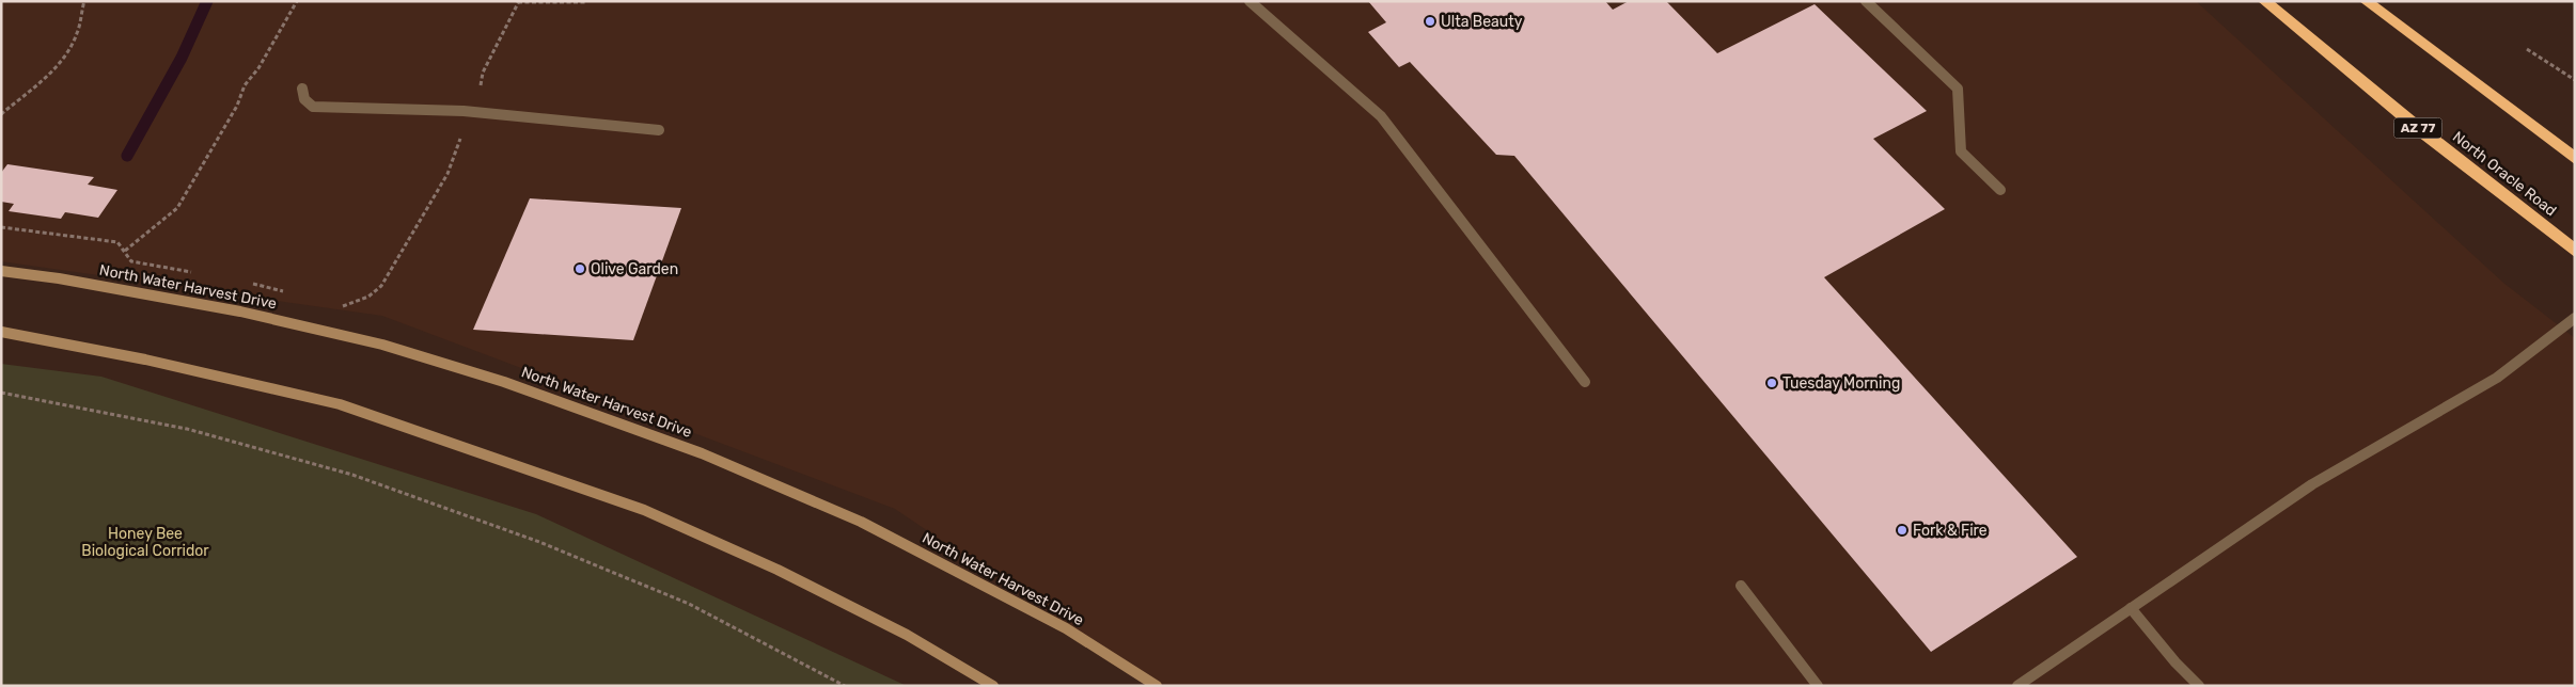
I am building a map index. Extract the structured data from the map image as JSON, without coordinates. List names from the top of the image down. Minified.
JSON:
{"streets":{"highway":["AZ 77","North Oracle Road"],"street":["North Water Harvest Drive"]},"parks":["Honey Bee Biological Corridor"],"places":["Ulta Beauty","Olive Garden","Tuesday Morning","Fork & Fire"]}
